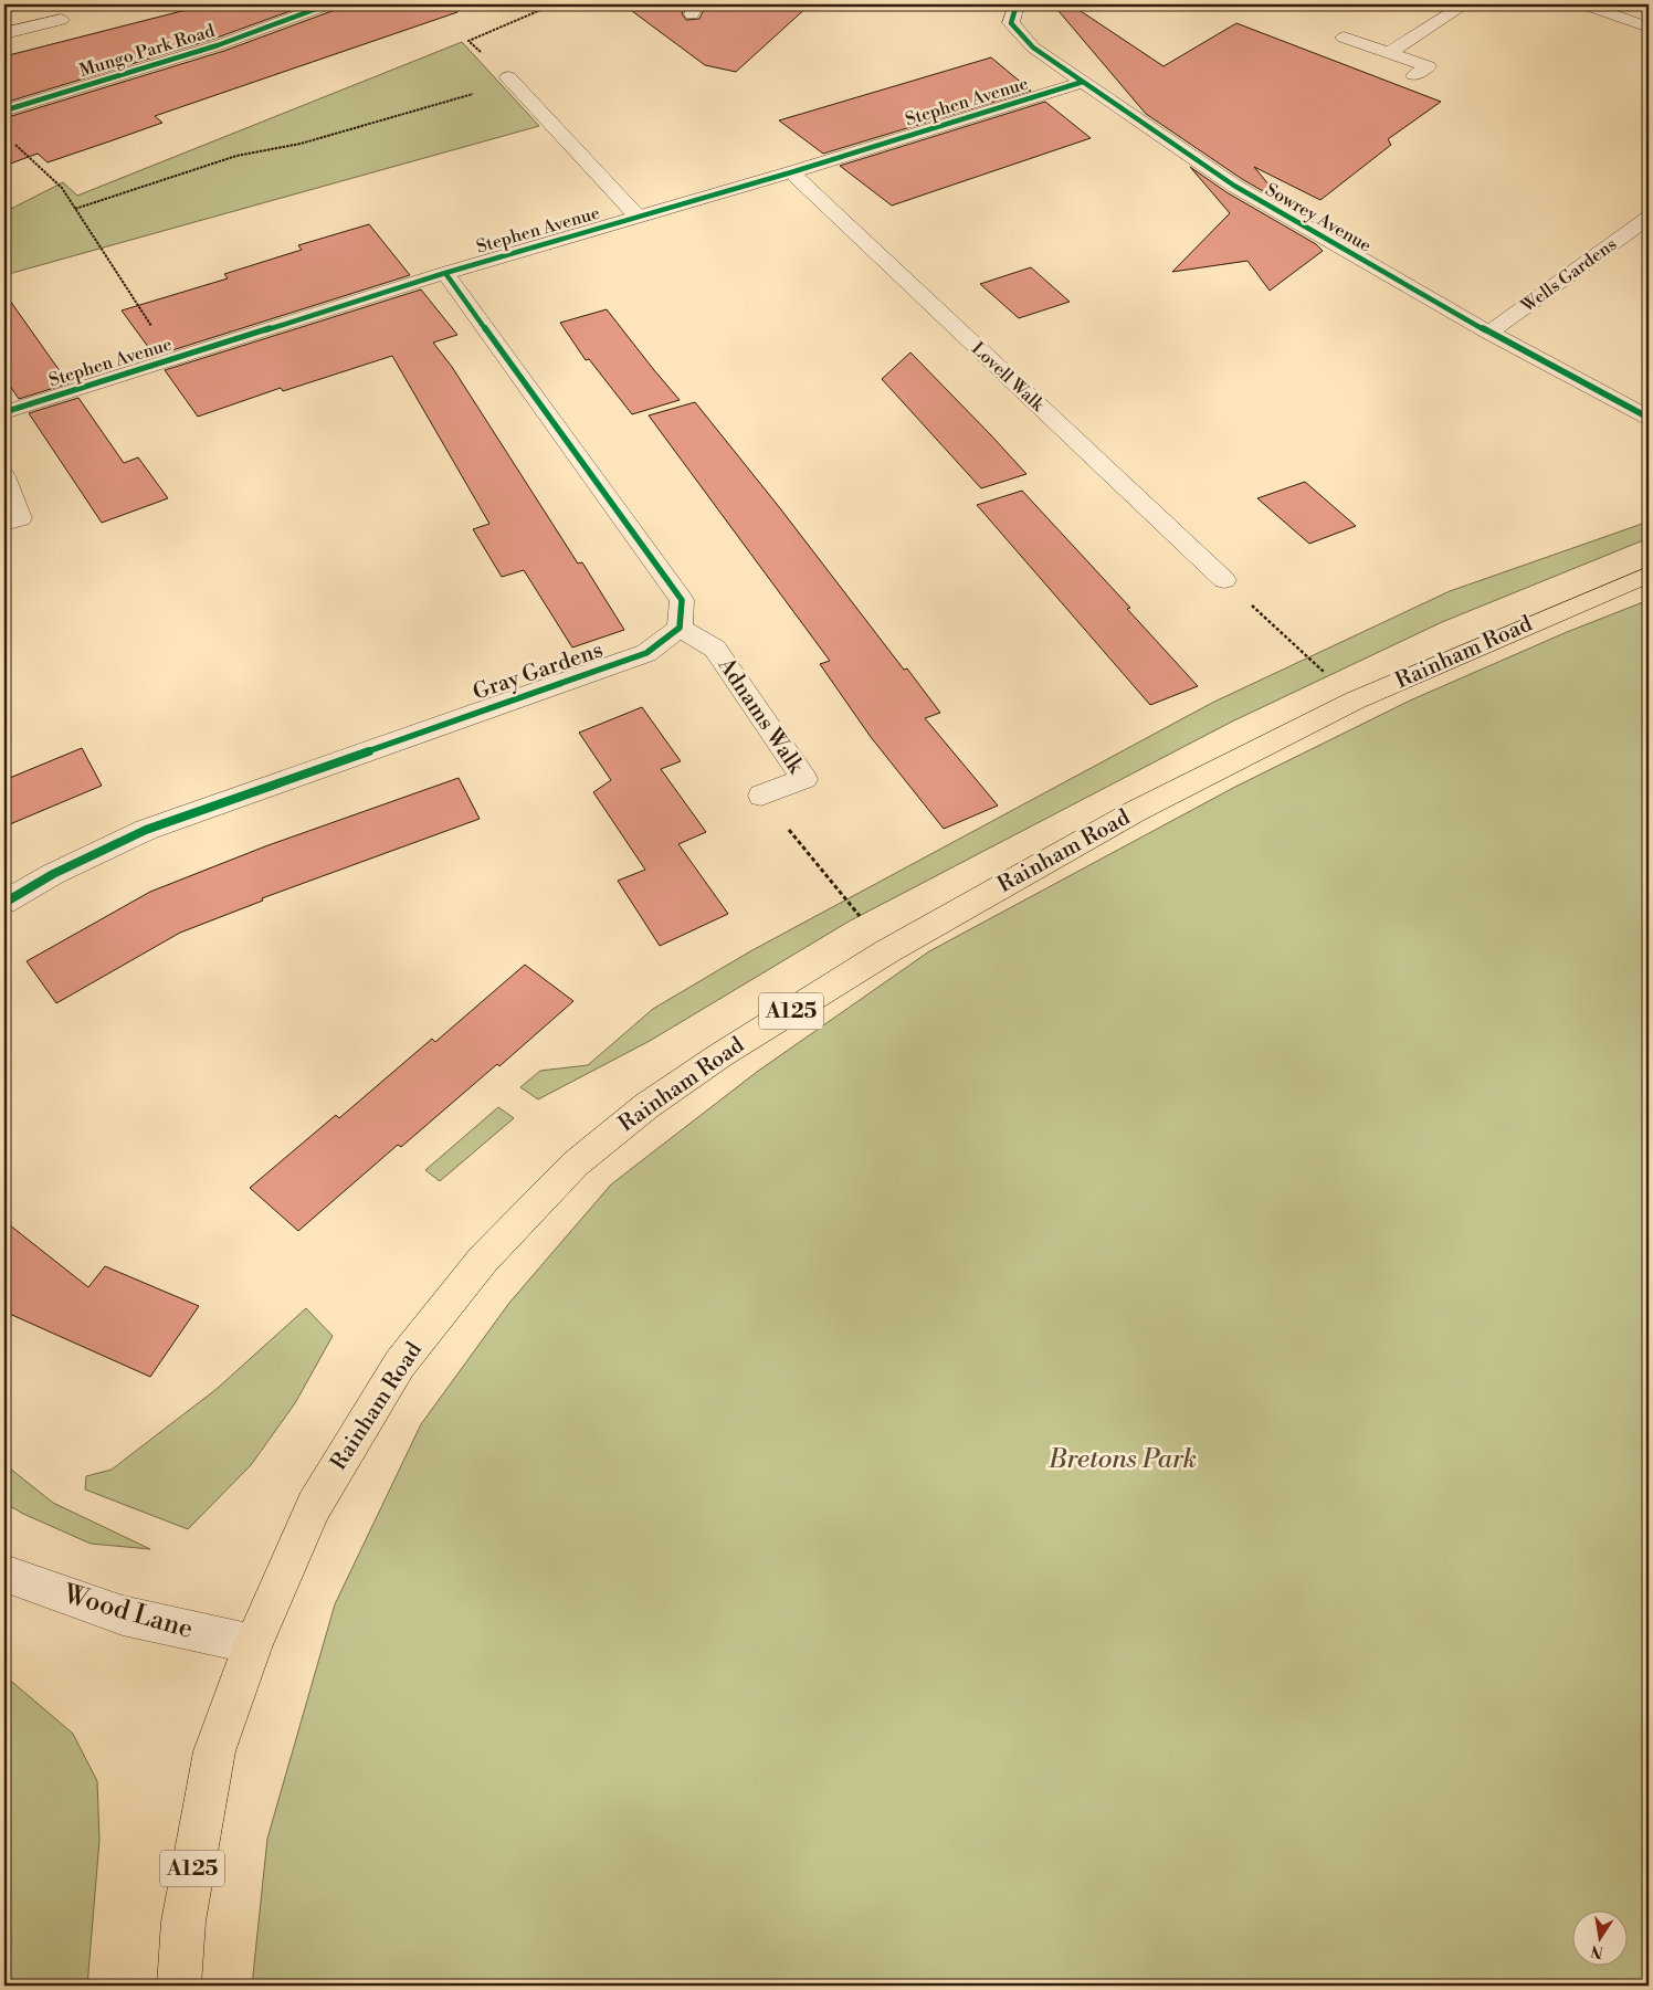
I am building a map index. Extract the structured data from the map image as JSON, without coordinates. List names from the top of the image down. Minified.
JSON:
{"streets":{"main road":["Rainham Road","A125"],"street":["Mungo Park Road","Stephen Avenue","Sowrey Avenue","Wells Gardens","Lovell Walk","Gray Gardens","Adnams Walk","Wood Lane"]},"crossings":[["Stephen Avenue","Sowrey Avenue"],["Stephen Avenue","Lovell Walk"],["Sowrey Avenue","Wells Gardens"],["Rainham Road","Wood Lane"],["Gray Gardens","Adnams Walk"]],"parks":["Bretons Park"],"north":"bottom"}
